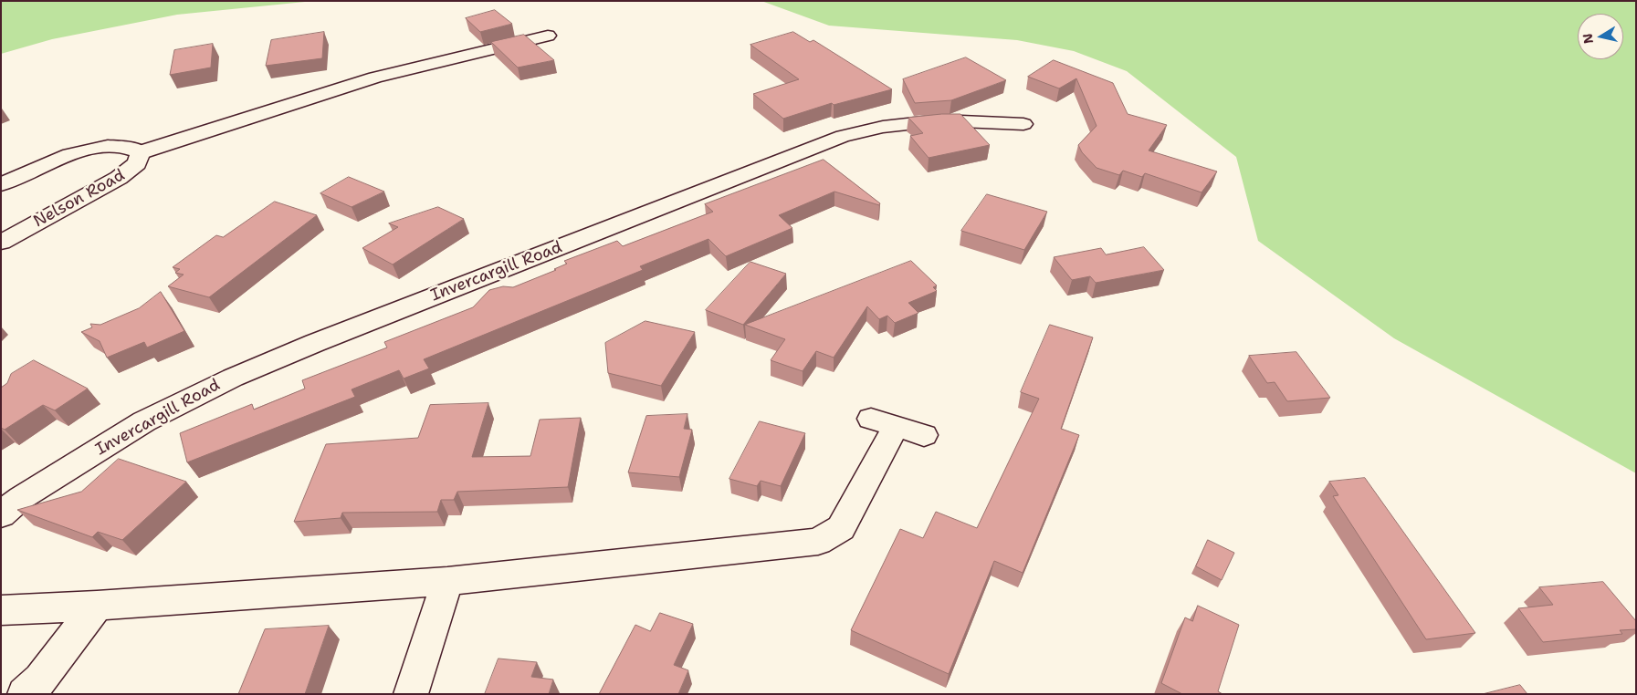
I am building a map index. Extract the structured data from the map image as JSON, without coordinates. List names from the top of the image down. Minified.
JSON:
{"streets":{"street":["Nelson Road","Invercargill Road"]},"north":"left"}
